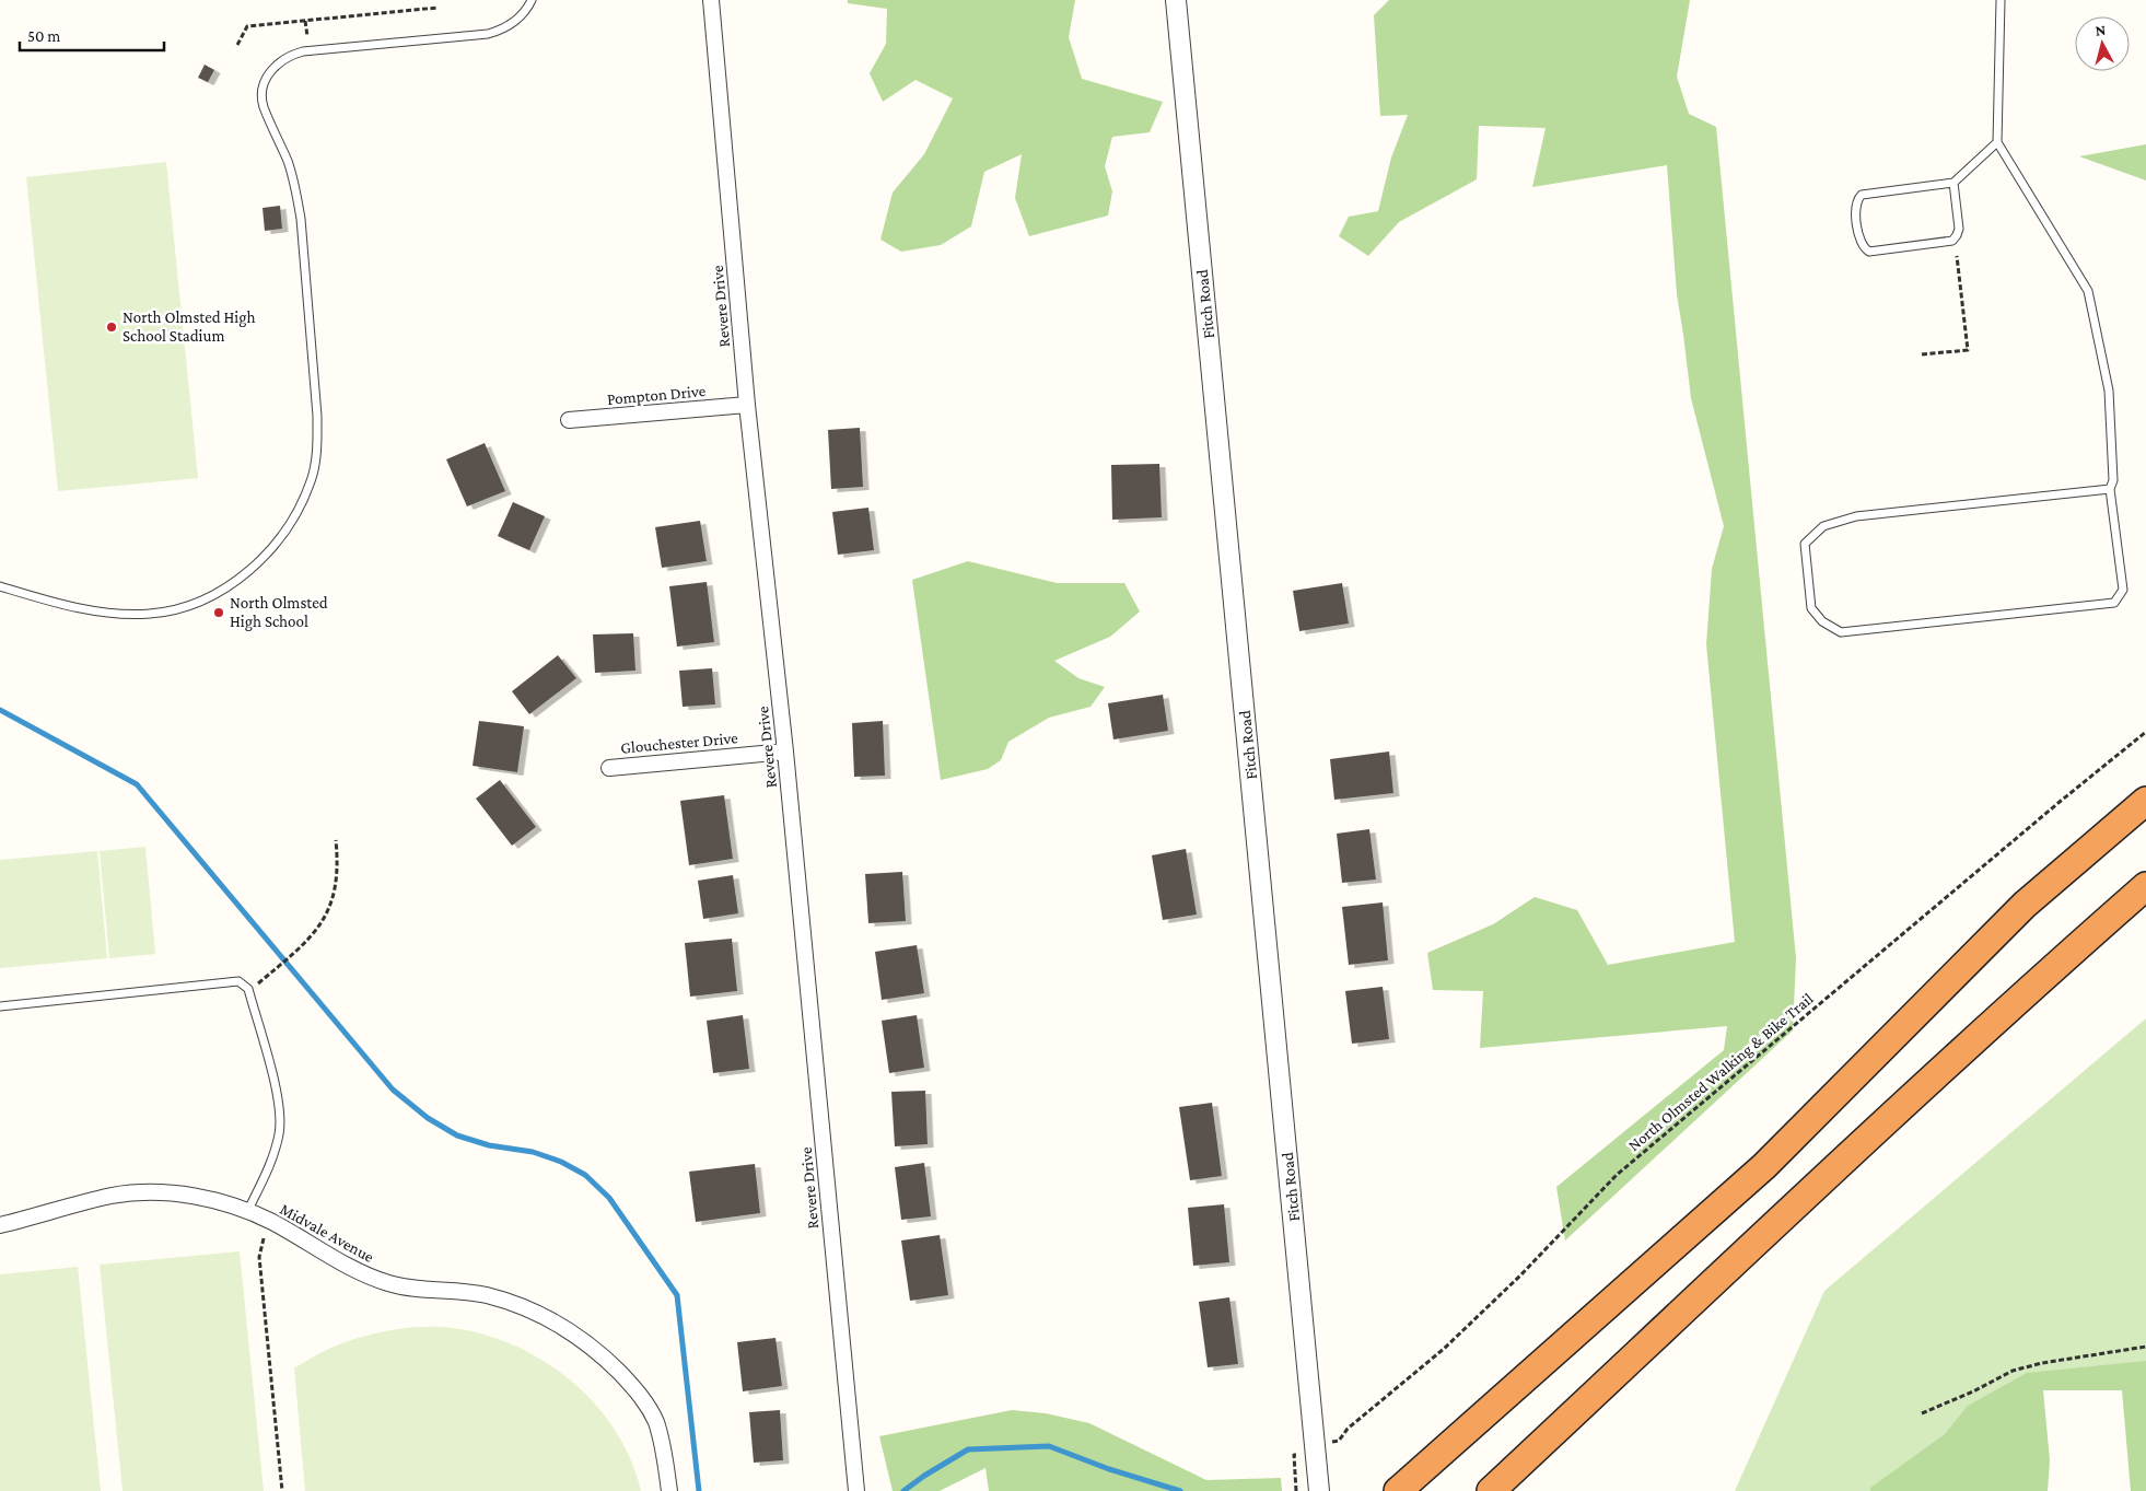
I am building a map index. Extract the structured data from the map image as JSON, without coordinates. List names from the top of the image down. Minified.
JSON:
{"streets":{"street":["Fitch Road","Revere Drive","Pompton Drive","Glouchester Drive","Midvale Avenue"],"path":["North Olmsted Walking & Bike Trail"]},"crossings":[["Revere Drive","Pompton Drive"],["Revere Drive","Glouchester Drive"]],"places":["North Olmsted High School Stadium","North Olmsted High School"],"scale_bar":"50 m","north":"top"}
